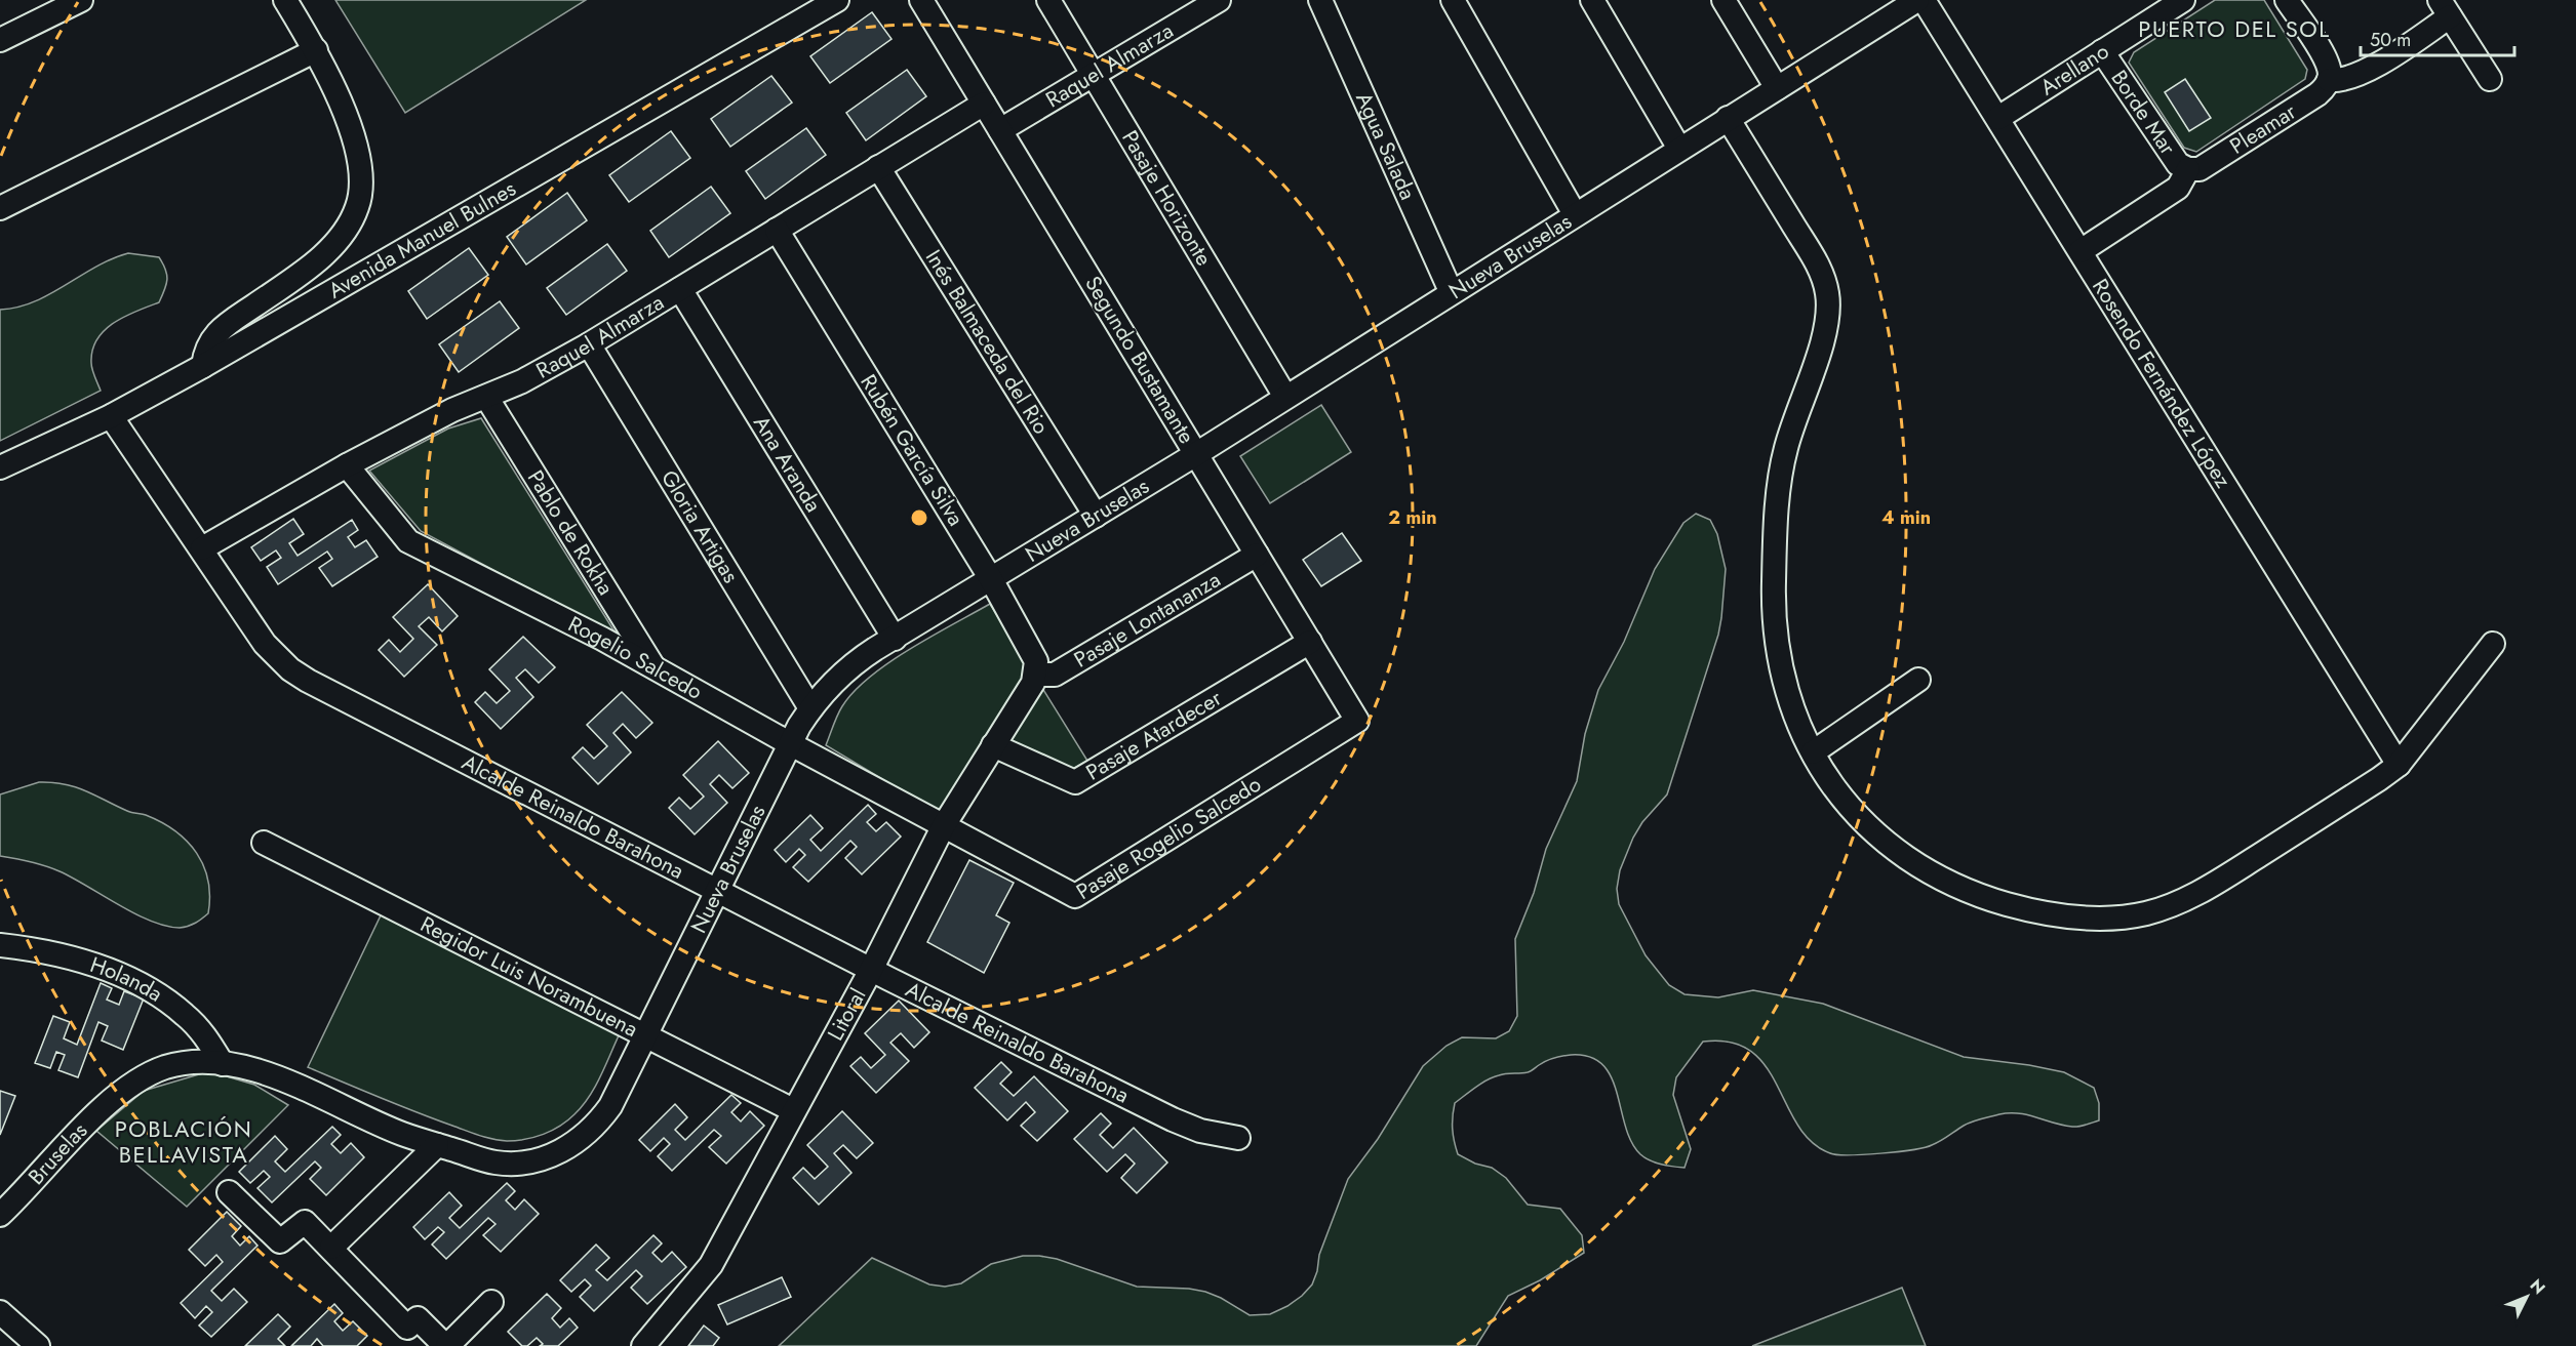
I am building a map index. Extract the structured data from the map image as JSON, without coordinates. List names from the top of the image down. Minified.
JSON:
{"streets":{"street":["Raquel Almarza","Arellano","Borde Mar","Pleamar","Agua Salada","Pasaje Horizonte","Avenida Manuel Bulnes","Nueva Bruselas","Inés Balmaceda del Rio","Segundo Bustamante","Rosendo Fernández López","Rubén García Silva","Ana Aranda","Gloria Artigas","Pablo de Rokha","Pasaje Lontananza","Rogelio Salcedo","Pasaje Atardecer","Alcalde Reinaldo Barahona","Pasaje Rogelio Salcedo","Regidor Luis Norambuena","Holanda","Litoral","Bruselas"]},"crossings":[["Raquel Almarza","Pasaje Horizonte"],["Raquel Almarza","Inés Balmaceda del Rio"],["Raquel Almarza","Segundo Bustamante"],["Raquel Almarza","Rubén García Silva"],["Raquel Almarza","Ana Aranda"],["Raquel Almarza","Gloria Artigas"],["Raquel Almarza","Pablo de Rokha"],["Raquel Almarza","Rogelio Salcedo"],["Raquel Almarza","Alcalde Reinaldo Barahona"],["Arellano","Borde Mar"],["Arellano","Rosendo Fernández López"],["Borde Mar","Pleamar"],["Agua Salada","Nueva Bruselas"],["Pasaje Horizonte","Nueva Bruselas"],["Avenida Manuel Bulnes","Alcalde Reinaldo Barahona"],["Nueva Bruselas","Inés Balmaceda del Rio"],["Nueva Bruselas","Segundo Bustamante"],["Nueva Bruselas","Rubén García Silva"],["Nueva Bruselas","Ana Aranda"],["Nueva Bruselas","Gloria Artigas"],["Nueva Bruselas","Rogelio Salcedo"],["Nueva Bruselas","Alcalde Reinaldo Barahona"],["Nueva Bruselas","Regidor Luis Norambuena"],["Nueva Bruselas","Holanda"],["Nueva Bruselas","Bruselas"],["Segundo Bustamante","Pasaje Lontananza"],["Segundo Bustamante","Pasaje Atardecer"],["Segundo Bustamante","Pasaje Rogelio Salcedo"],["Rubén García Silva","Pasaje Lontananza"],["Rubén García Silva","Litoral"],["Pablo de Rokha","Rogelio Salcedo"],["Pasaje Lontananza","Litoral"],["Rogelio Salcedo","Pasaje Rogelio Salcedo"],["Rogelio Salcedo","Litoral"],["Pasaje Atardecer","Litoral"],["Alcalde Reinaldo Barahona","Litoral"],["Pasaje Rogelio Salcedo","Litoral"],["Regidor Luis Norambuena","Litoral"],["Holanda","Bruselas"]],"districts":["PUERTO DEL SOL","POBLACIÓN BELLAVISTA"],"scale_bar":"50 m","north":"top right","rings":["2 min","4 min"]}
